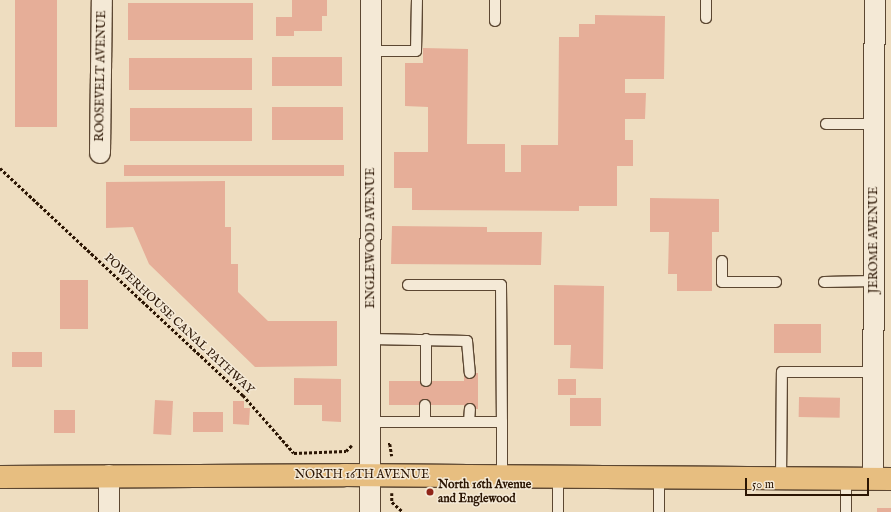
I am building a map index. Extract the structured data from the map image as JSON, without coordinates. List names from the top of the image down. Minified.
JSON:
{"streets":{"main road":["NORTH 16TH AVENUE"],"street":["ROOSEVELT AVENUE","ENGLEWOOD AVENUE","JEROME AVENUE"],"path":["POWERHOUSE CANAL PATHWAY"]},"crossings":[["ENGLEWOOD AVENUE","NORTH 16TH AVENUE"],["JEROME AVENUE","NORTH 16TH AVENUE"]],"places":["North 16th Avenue and Englewood"],"scale_bar":"50 m"}
